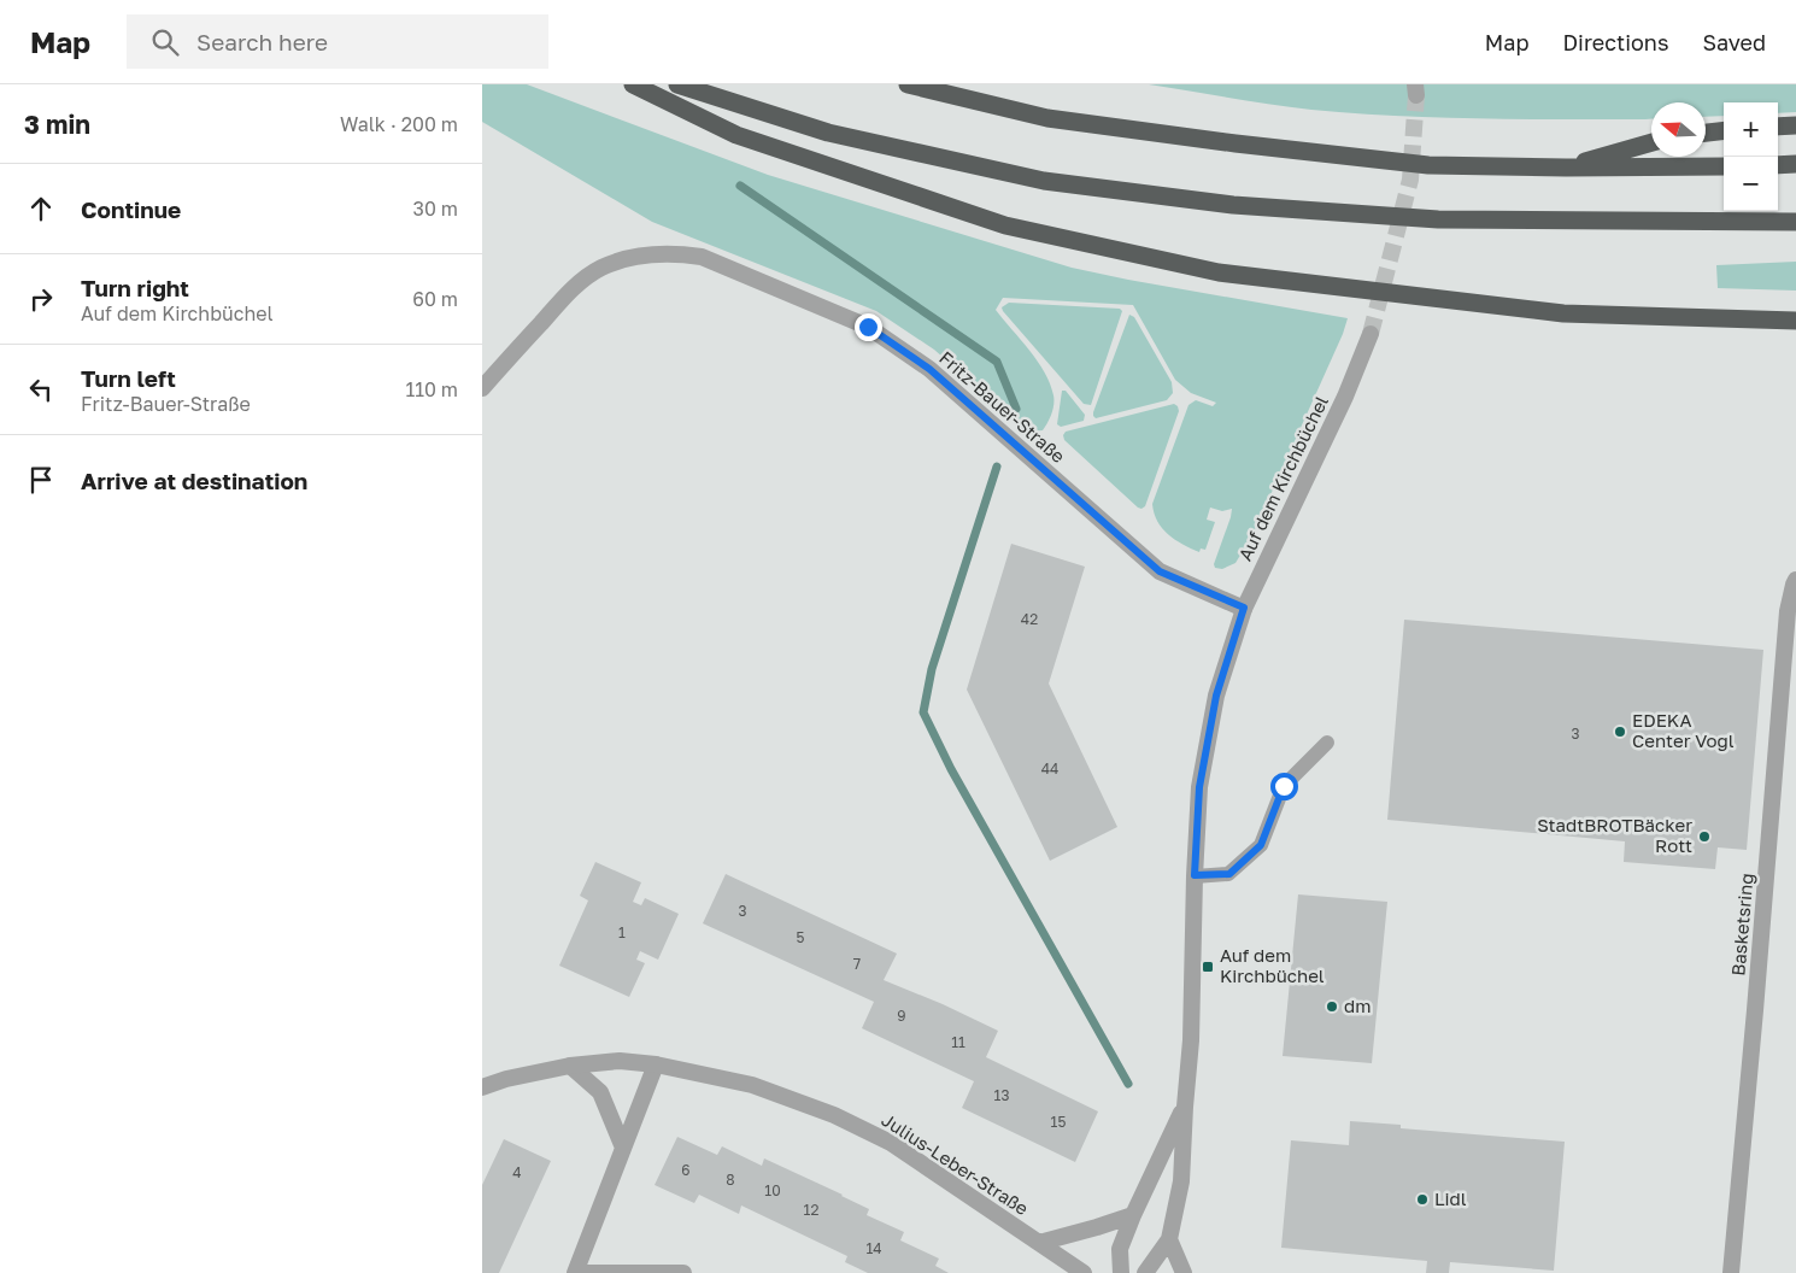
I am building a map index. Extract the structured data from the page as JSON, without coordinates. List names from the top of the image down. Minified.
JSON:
{"streets":{"street":["Fritz-Bauer-Straße","Auf dem Kirchbüchel","Basketsring","Julius-Leber-Straße"]},"crossings":[["Fritz-Bauer-Straße","Auf dem Kirchbüchel"]],"places":{"other":["EDEKA Center Vogl","StadtBROTBäcker Rott","dm","Lidl"],"transit":["Auf dem Kirchbüchel"]},"house_numbers":["42","3","44","3","1","5","7","9","11","13","15","6","4","8","10","12","14"],"north":"left","page":{"header":"Map","search":"Search here","nav":["Map","Directions","Saved"],"heading":["3 min","Walk · 200 m"],"map_buttons":["+","−"],"list":[["Continue","30 m"],["Turn right","Auf dem Kirchbüchel","60 m"],["Turn left","Fritz-Bauer-Straße","110 m"],"Arrive at destination"]}}
